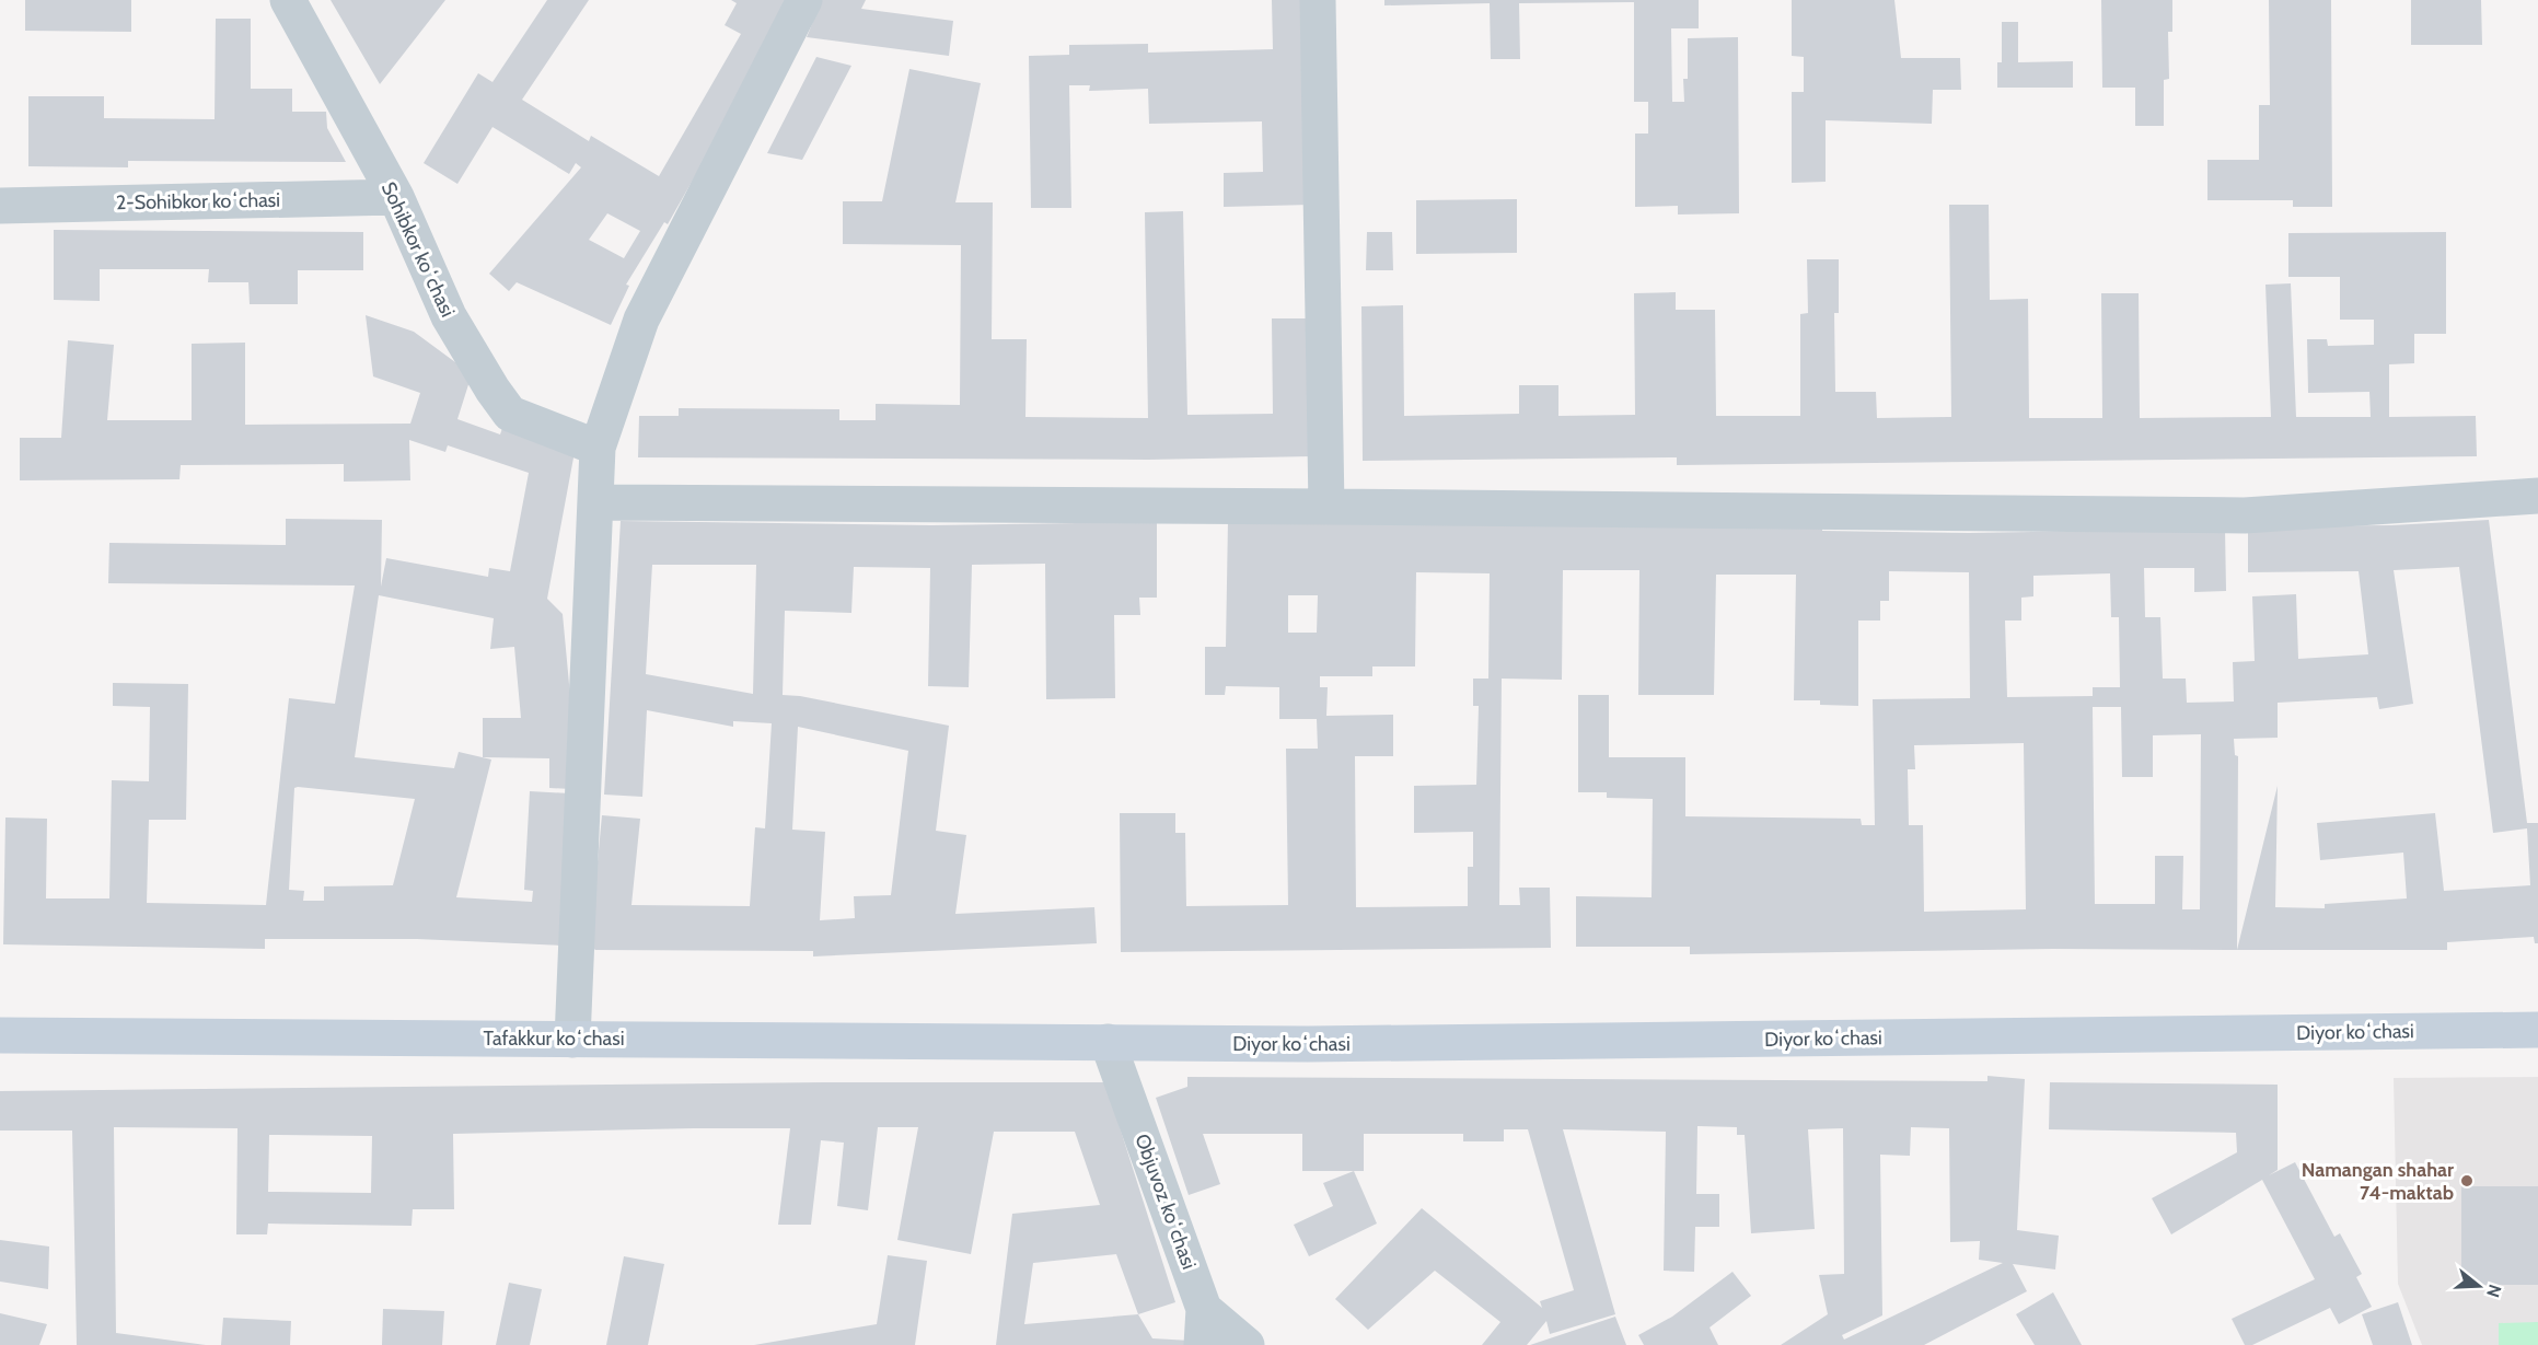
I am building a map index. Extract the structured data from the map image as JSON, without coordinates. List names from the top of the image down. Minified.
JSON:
{"streets":{"main road":["Diyor koʻchasi","Tafakkur koʻchasi"],"street":["2-Sohibkor koʻchasi","Sohibkor koʻchasi","Objuvoz koʻchasi"]},"crossings":[["2-Sohibkor koʻchasi","Sohibkor koʻchasi"],["Diyor koʻchasi","Tafakkur koʻchasi"],["Diyor koʻchasi","Objuvoz koʻchasi"],["Tafakkur koʻchasi","Objuvoz koʻchasi"]],"places":["Namangan shahar 74-maktab"],"north":"right"}
